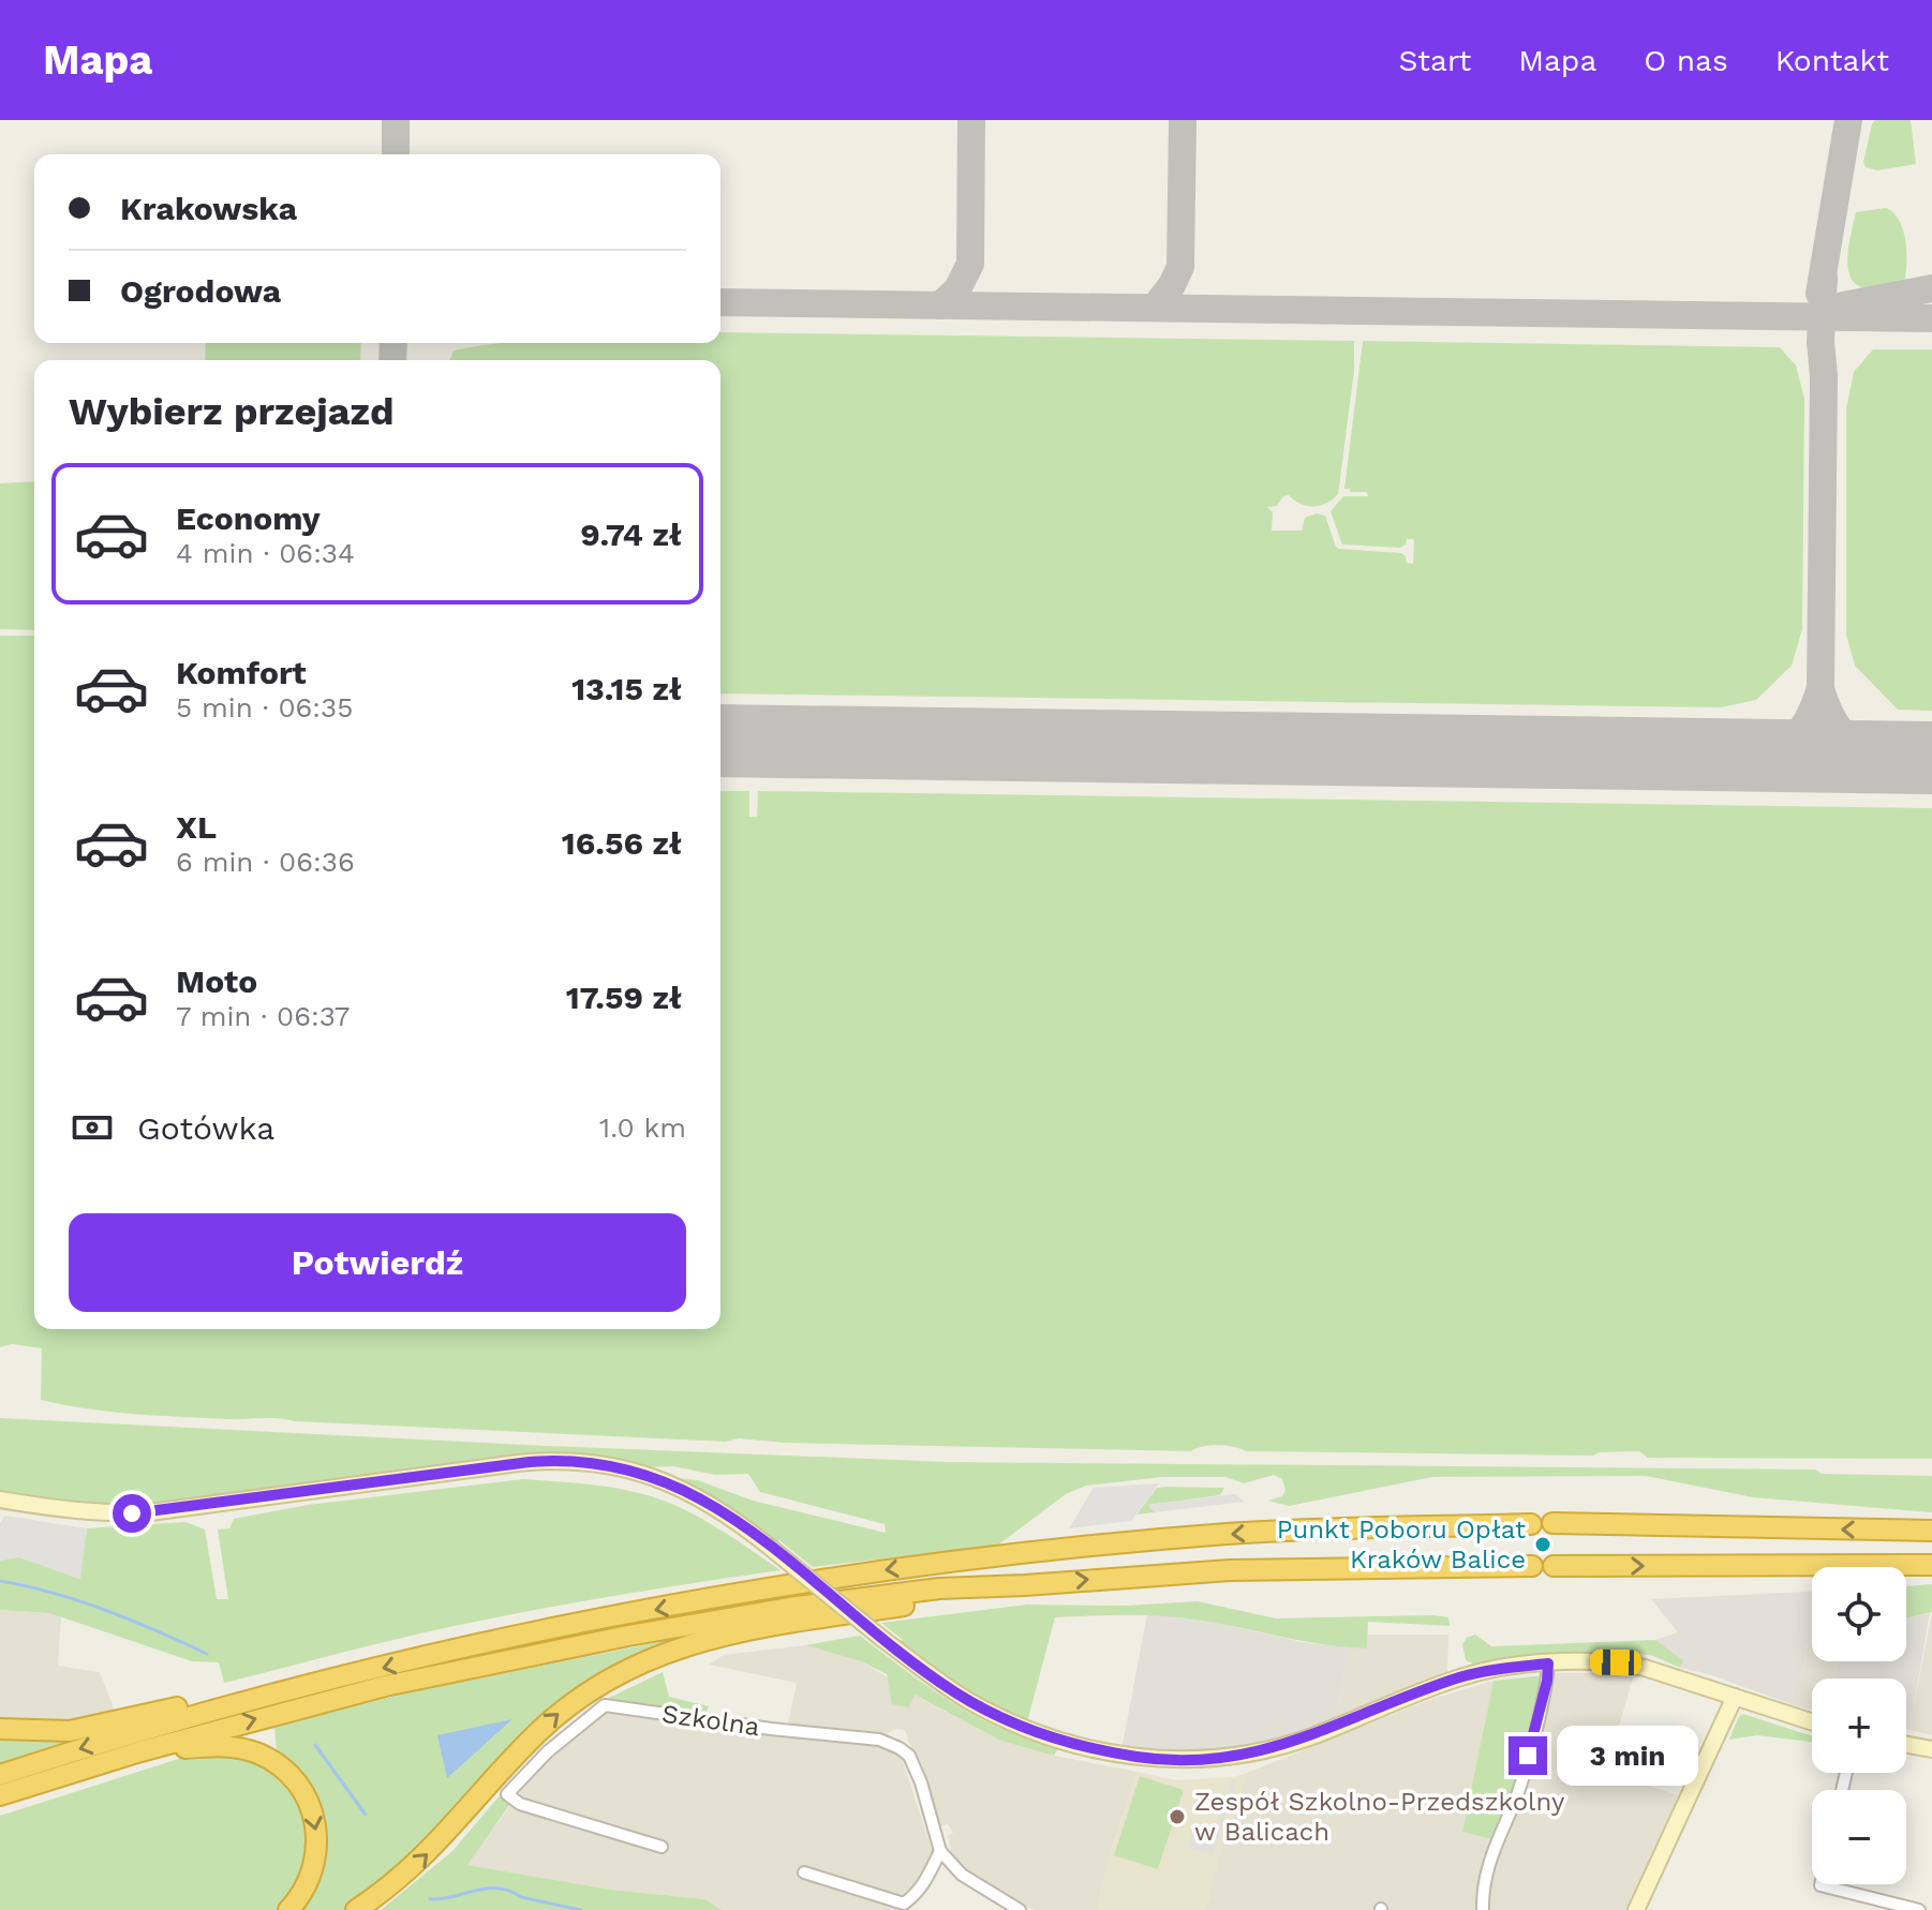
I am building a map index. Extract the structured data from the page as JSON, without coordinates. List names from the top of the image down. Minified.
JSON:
{"streets":{"street":["Szkolna"]},"places":["Punkt Poboru Opłat Kraków Balice","Zespół Szkolno-Przedszkolny w Balicach"],"page":{"header":"Mapa","nav":["Start","Mapa","O nas","Kontakt"],"banner":["Krakowska","Ogrodowa"],"heading":"Wybierz przejazd","list":[{"name":"Economy","note":"4 min · 06:34","value":"9.74 zł"},{"name":"Komfort","note":"5 min · 06:35","value":"13.15 zł"},{"name":"XL","note":"6 min · 06:36","value":"16.56 zł"},{"name":"Moto","note":"7 min · 06:37","value":"17.59 zł"}],"pay":["Gotówka","1.0 km"],"buttons":"Potwierdź","map_buttons":["+","−"],"bubble":"3 min"}}
